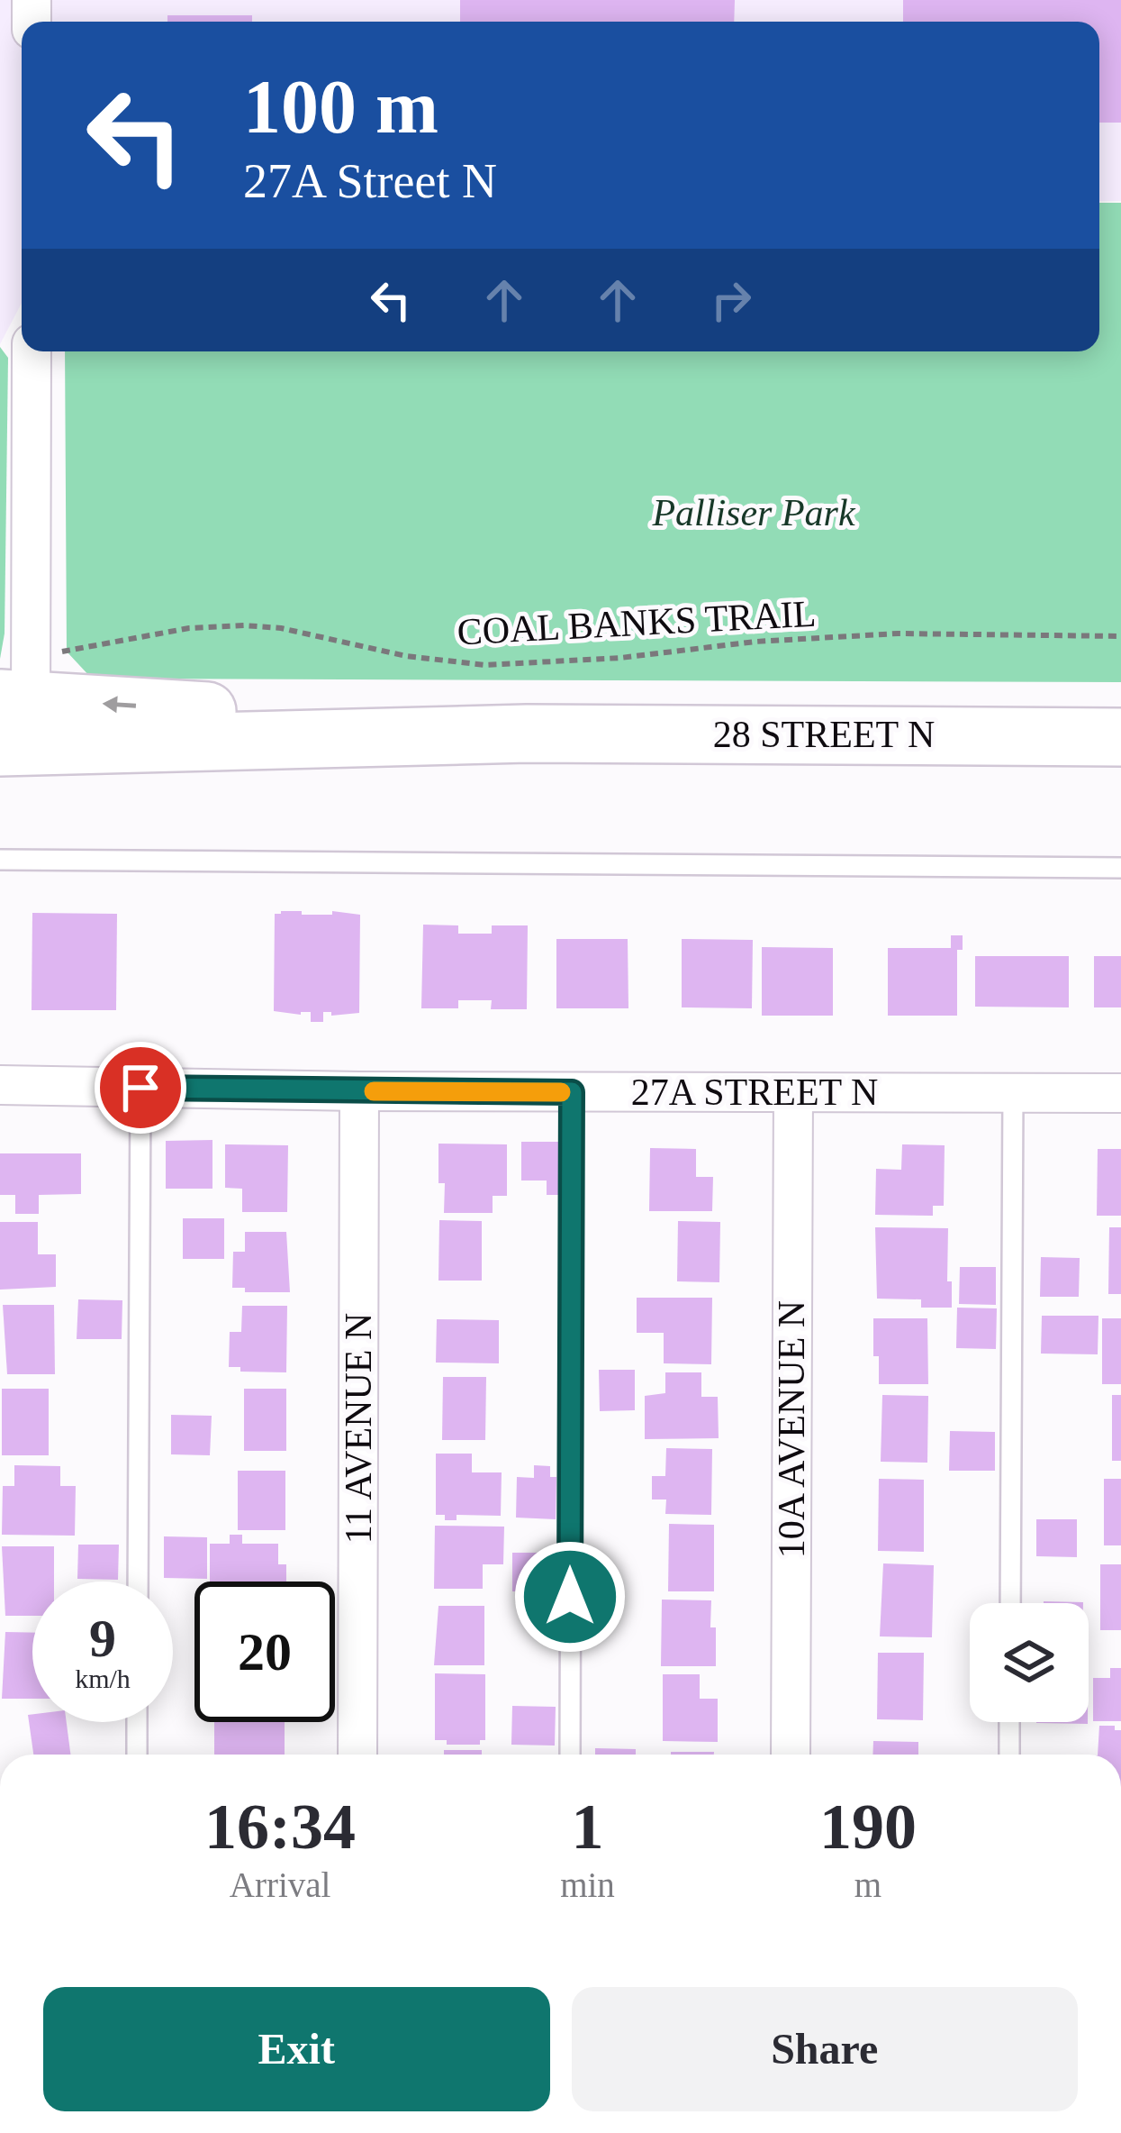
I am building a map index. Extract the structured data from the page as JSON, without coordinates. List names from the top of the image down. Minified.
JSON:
{"streets":{"main road":["28 STREET N"],"street":["27A STREET N","11 AVENUE N","10A AVENUE N"],"path":["COAL BANKS TRAIL"]},"crossings":[["COAL BANKS TRAIL","28 STREET N"],["27A STREET N","11 AVENUE N"],["27A STREET N","10A AVENUE N"]],"parks":["Palliser Park"],"page":{"turn":["100 m","27A Street N"],"speed":"9 km/h","limit":"20","eta":["16:34","Arrival","1","min","190","m"],"buttons":["Exit","Share"]}}
